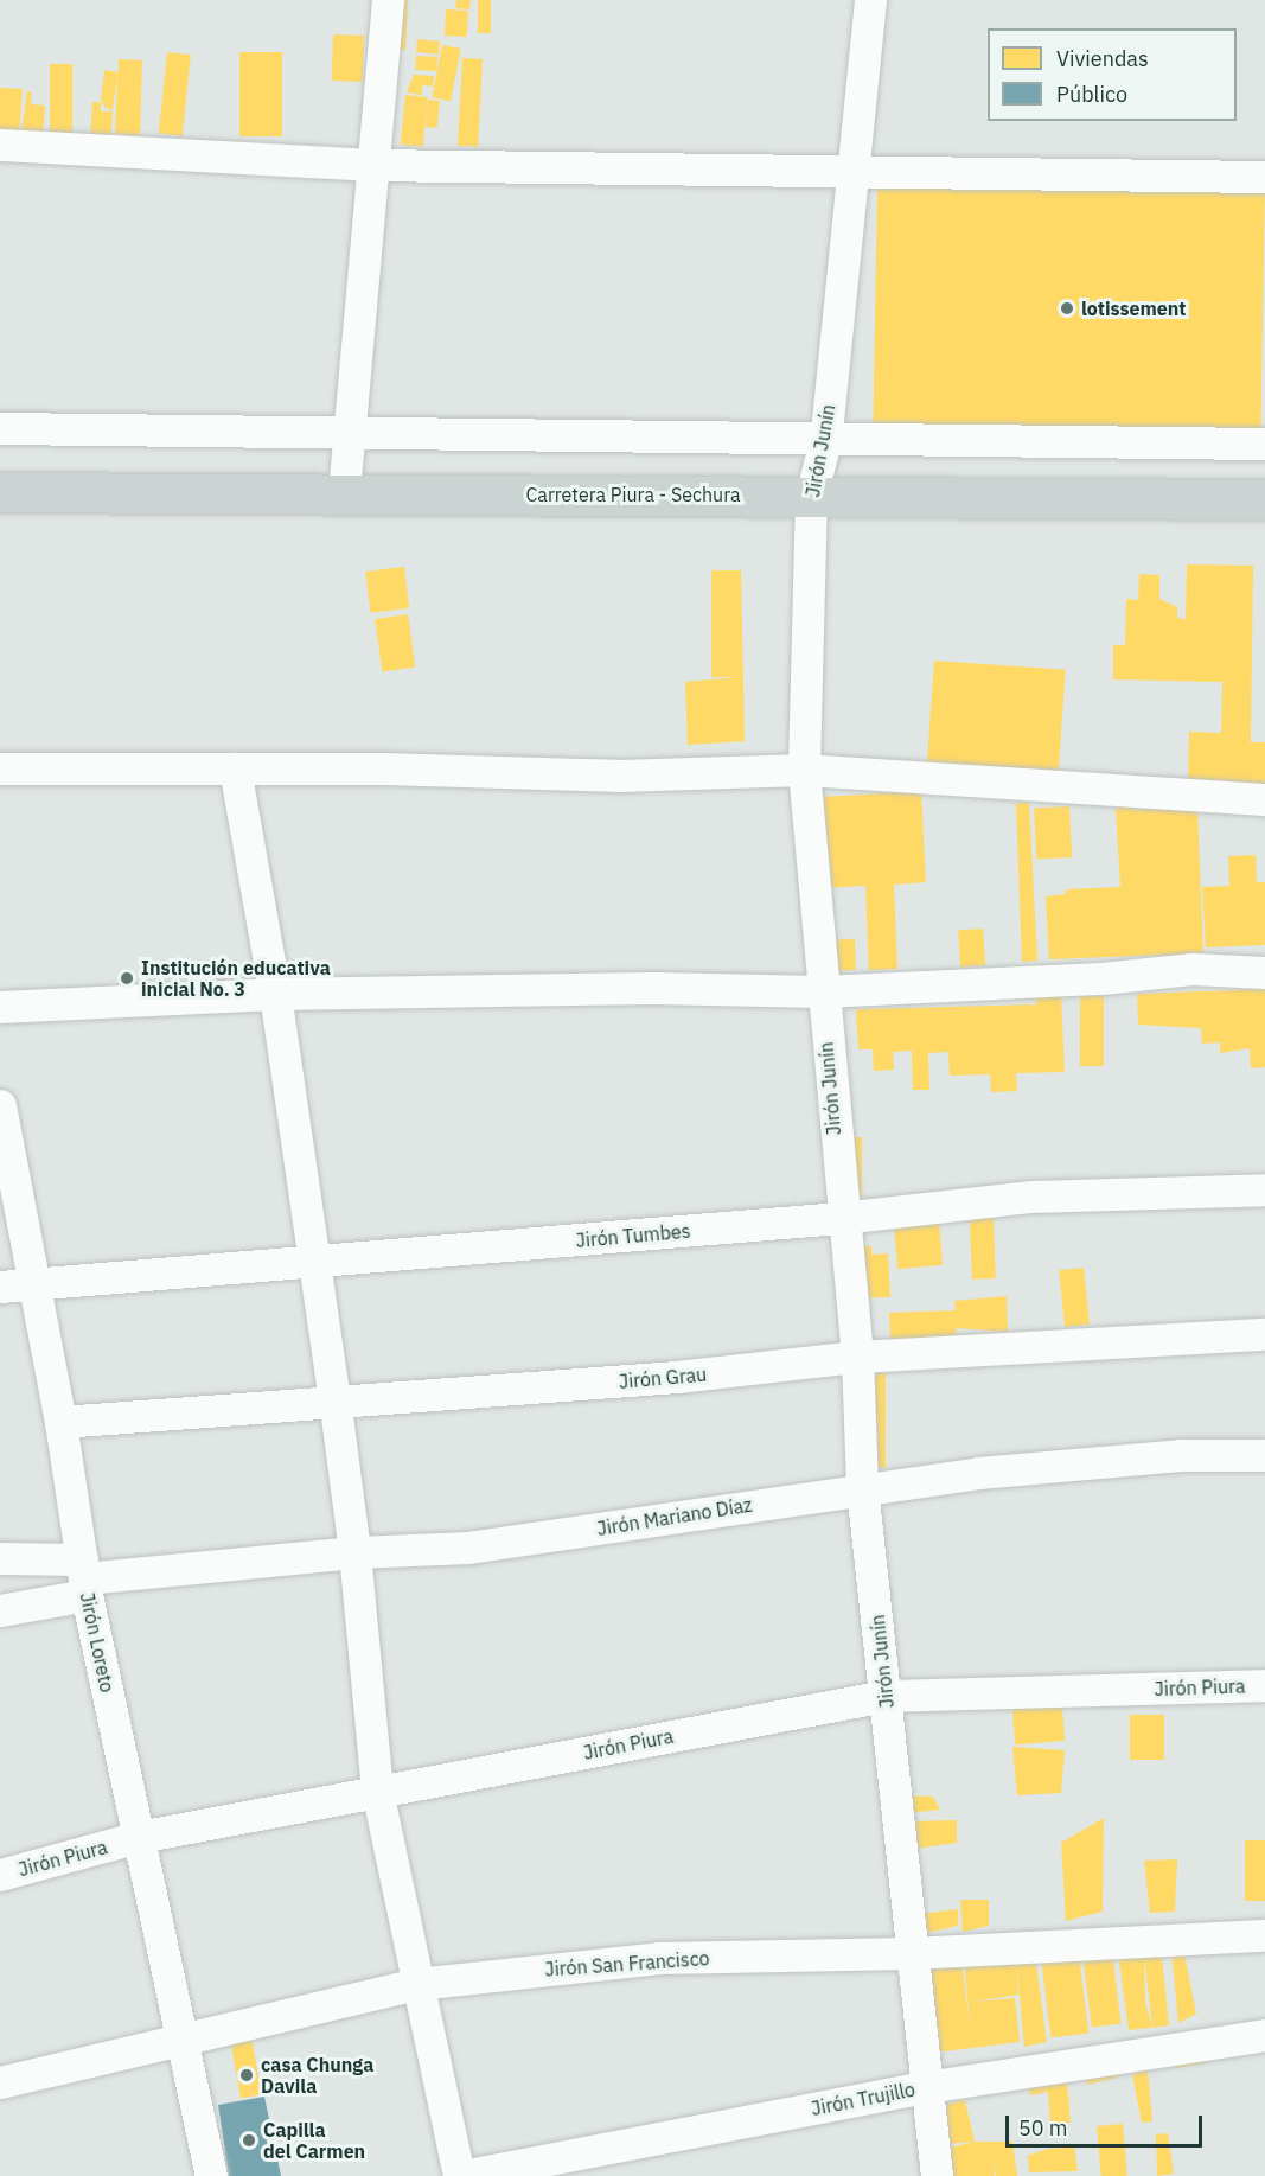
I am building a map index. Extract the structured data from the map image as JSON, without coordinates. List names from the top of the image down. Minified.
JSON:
{"streets":{"main road":["Carretera Piura - Sechura"],"street":["Jirón Junín","Jirón Tumbes","Jirón Grau","Jirón Mariano Díaz","Jirón Loreto","Jirón Piura","Jirón San Francisco","Jirón Trujillo"]},"crossings":[["Jirón Junín","Carretera Piura - Sechura"],["Jirón Junín","Jirón Tumbes"],["Jirón Junín","Jirón Grau"],["Jirón Junín","Jirón Mariano Díaz"],["Jirón Junín","Jirón Piura"],["Jirón Junín","Jirón San Francisco"],["Jirón Junín","Jirón Trujillo"],["Jirón Tumbes","Jirón Loreto"],["Jirón Grau","Jirón Loreto"],["Jirón Mariano Díaz","Jirón Loreto"],["Jirón Loreto","Jirón Piura"],["Jirón Loreto","Jirón San Francisco"]],"places":["lotissement","Institución educativa inicial No. 3","casa Chunga Davila","Capilla del Carmen"],"legend":["Viviendas","Público"],"scale_bar":"50 m"}
